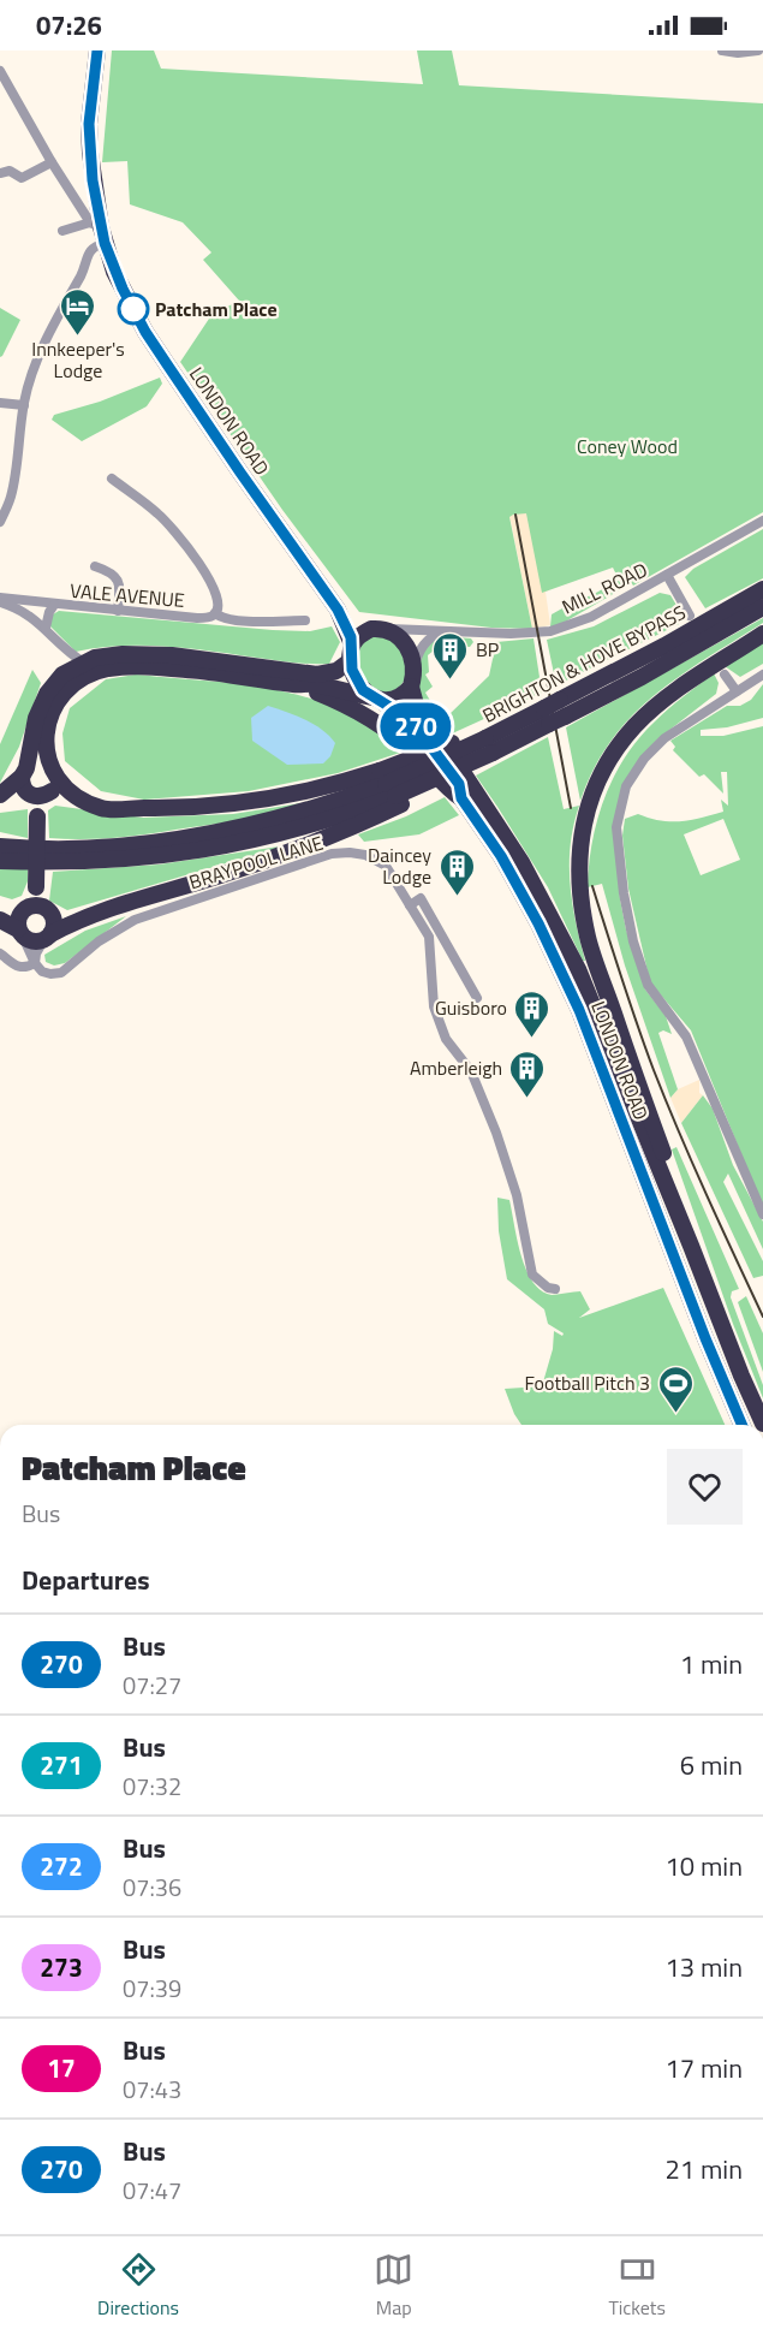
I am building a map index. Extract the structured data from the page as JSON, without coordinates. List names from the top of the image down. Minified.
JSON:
{"streets":{"highway":["LONDON ROAD","BRIGHTON & HOVE BYPASS"],"street":["MILL ROAD","VALE AVENUE","BRAYPOOL LANE"]},"crossings":[["LONDON ROAD","MILL ROAD"]],"parks":["Coney Wood"],"places":{"other":["Patcham Place"],"hotel":["Innkeeper's Lodge"],"building":["BP","Daincey Lodge","Guisboro","Amberleigh"],"sports":["Football Pitch 3"]},"lines":["bus line 270"],"page":{"status":"07:26","on_map":"270","heading":[["Patcham Place","Bus"],"Departures"],"list":[{"mark":"270","name":"Bus","note":"07:27","value":"1 min"},{"mark":"271","name":"Bus","note":"07:32","value":"6 min"},{"mark":"272","name":"Bus","note":"07:36","value":"10 min"},{"mark":"273","name":"Bus","note":"07:39","value":"13 min"},{"mark":"17","name":"Bus","note":"07:43","value":"17 min"},{"mark":"270","name":"Bus","note":"07:47","value":"21 min"}],"tabs":["Directions","Map","Tickets"]}}
